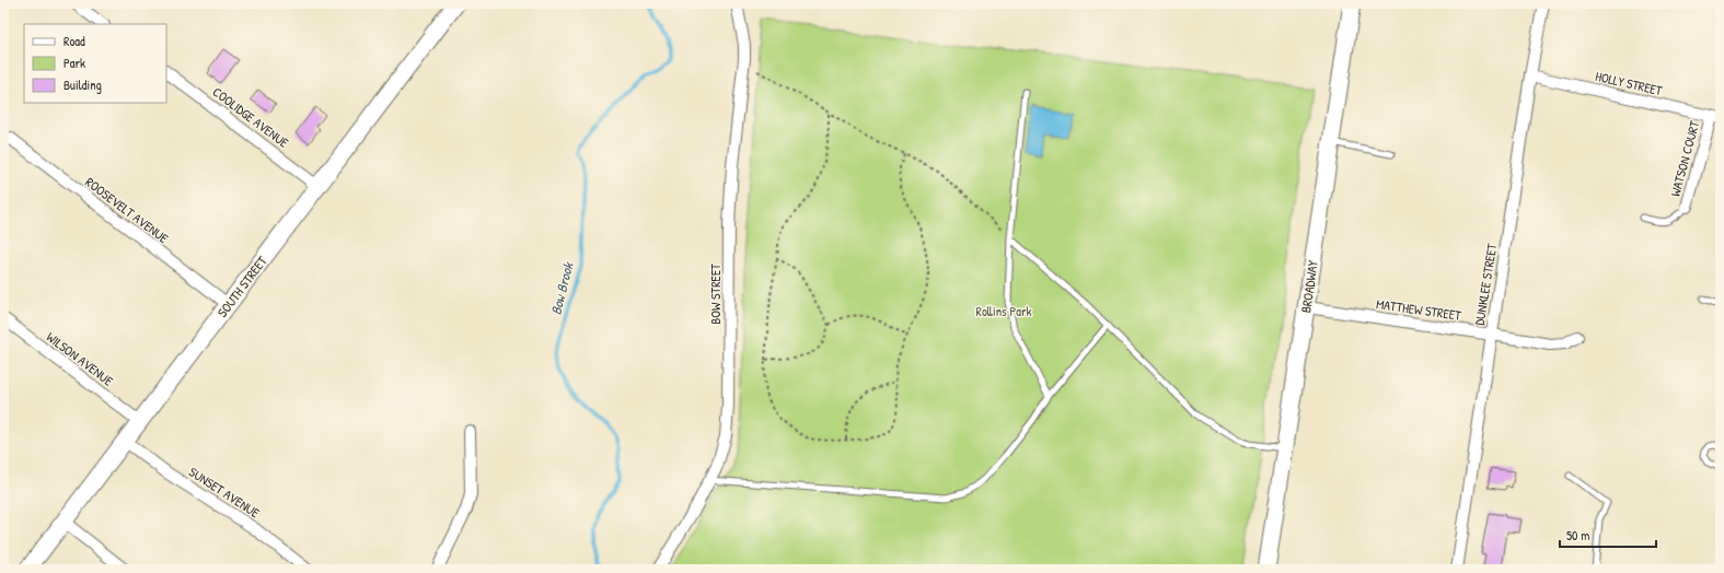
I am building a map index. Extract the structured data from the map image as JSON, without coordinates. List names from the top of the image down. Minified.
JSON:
{"streets":{"main road":["SOUTH STREET","BROADWAY"],"street":["HOLLY STREET","COOLIDGE AVENUE","WATSON COURT","ROOSEVELT AVENUE","DUNKLEE STREET","BOW STREET","MATTHEW STREET","WILSON AVENUE","SUNSET AVENUE"]},"crossings":[["HOLLY STREET","WATSON COURT"],["HOLLY STREET","DUNKLEE STREET"],["COOLIDGE AVENUE","SOUTH STREET"],["ROOSEVELT AVENUE","SOUTH STREET"],["DUNKLEE STREET","MATTHEW STREET"],["SOUTH STREET","WILSON AVENUE"],["SOUTH STREET","SUNSET AVENUE"],["BROADWAY","MATTHEW STREET"]],"water":["Bow Brook"],"parks":["Rollins Park"],"legend":["Road","Park","Building"],"scale_bar":"50 m"}
